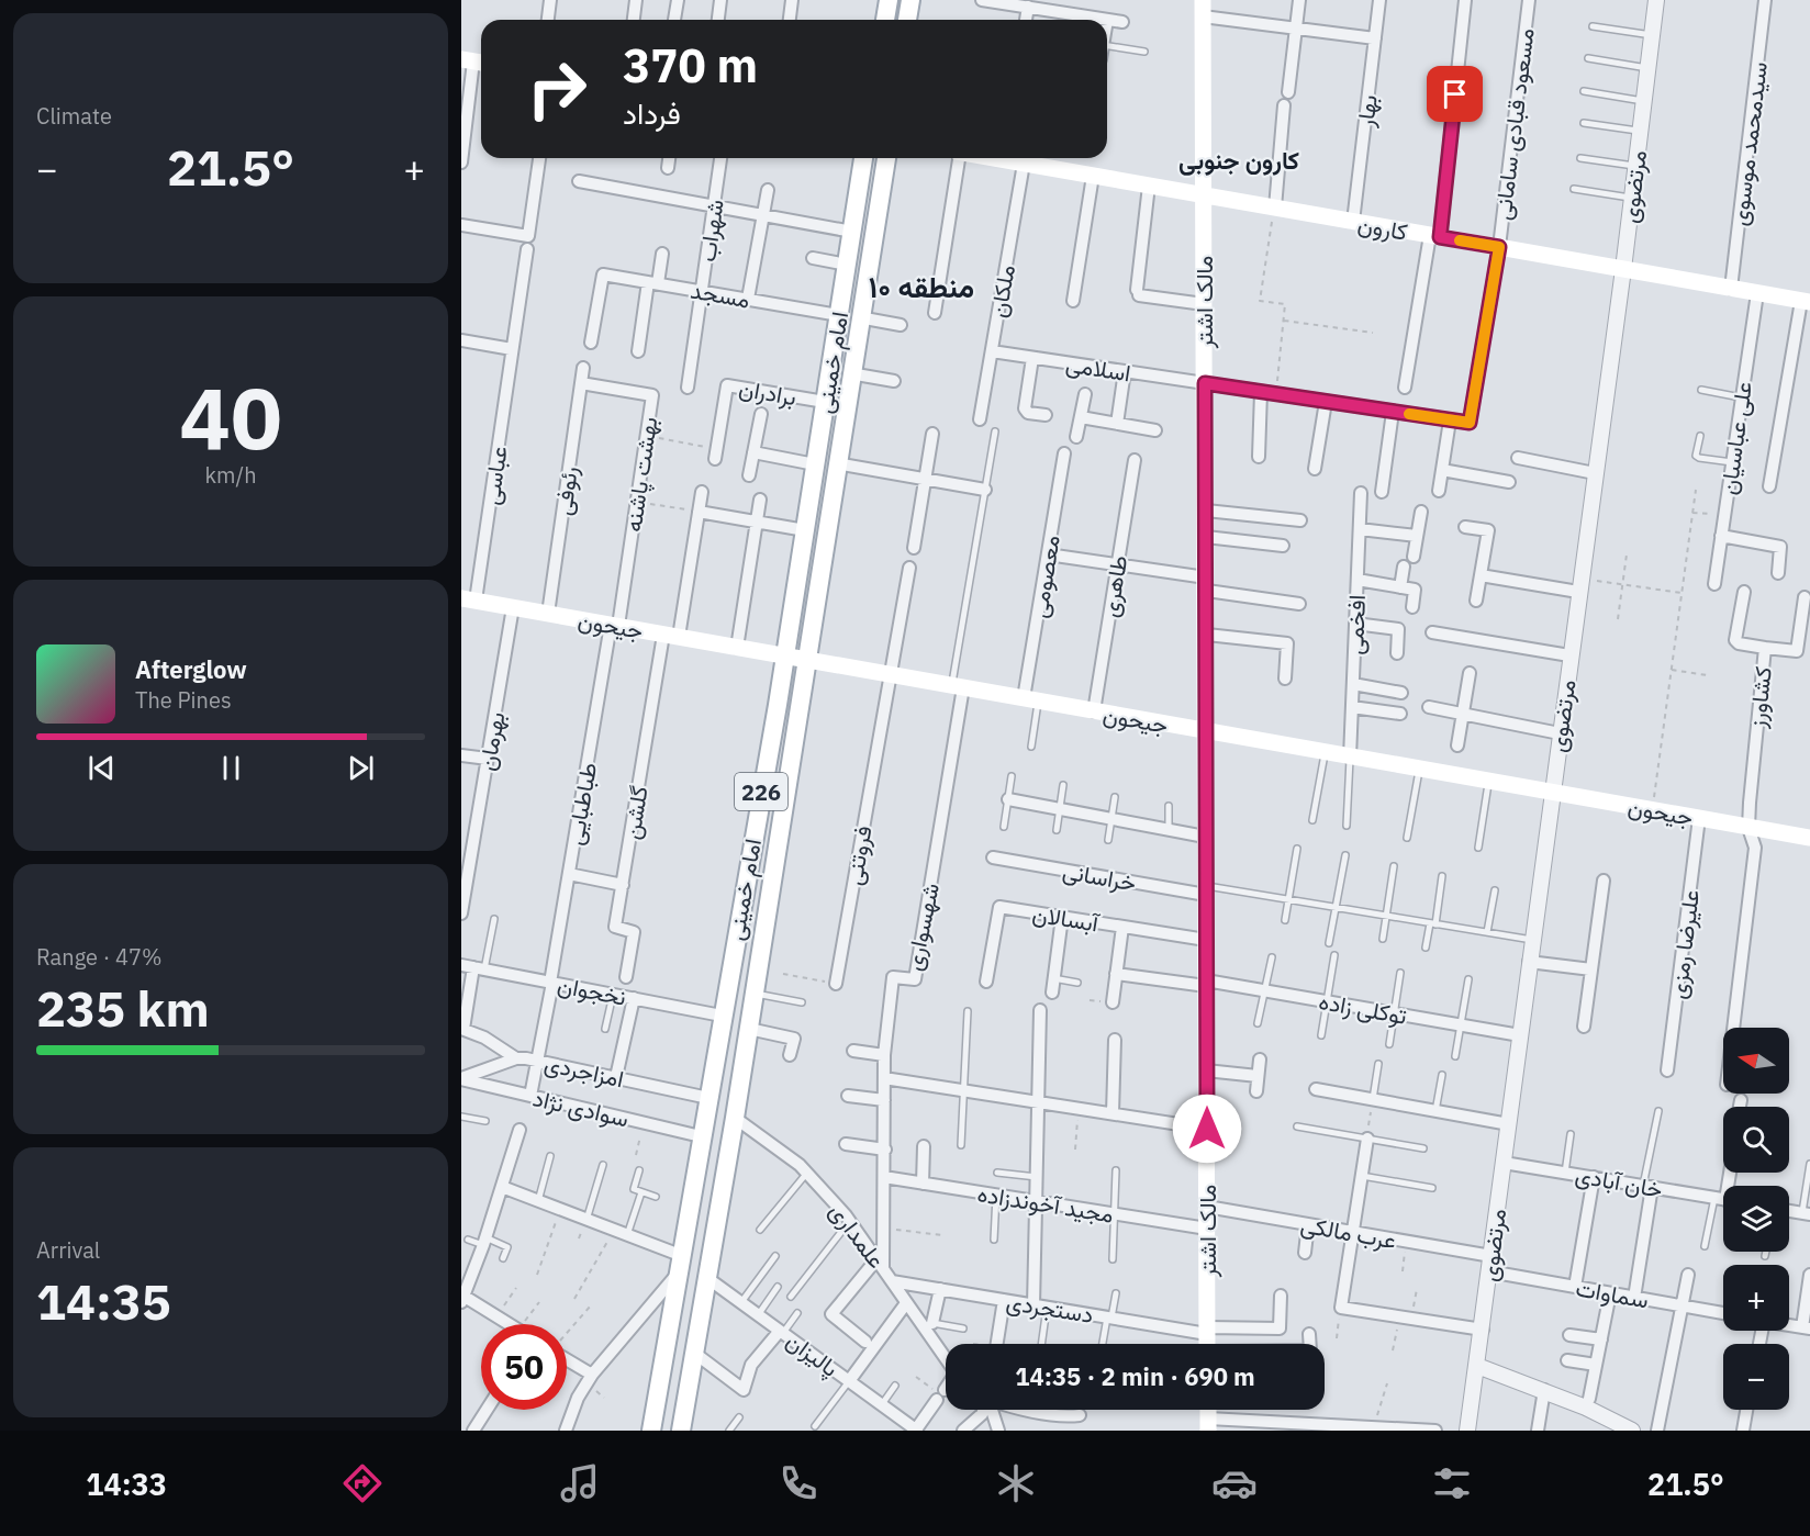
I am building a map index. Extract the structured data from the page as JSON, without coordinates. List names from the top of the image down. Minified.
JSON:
{"streets":{"main road":["کارون","مالک اشتر","امام خمینی","جیحون","226"],"street":["بهار","مسعود قبادی سامانی","سیدمحمد موسوی","مرتضوی","شهراب","ملکان","مسجد","اسلامی","برادران","علی عباسیان","بهشت پاشنه","عباسی","رئوفی","معصومی","طاهری","افخمی","کشاورز","بهرمان","طباطبایی","گلشن","فروتنی","خراسانی","آبسالان","شهسواری","علیرضا رمزی","نخجوان","توکلی زاده","امزاجردی","سوادی نژاد","خان آبادی","مجید آخوندزاده","عرب مالکی","علمداری","سماوات","دستجردی","پالیزان"]},"crossings":[["بهار","کارون"],["مسعود قبادی سامانی","کارون"],["مسعود قبادی سامانی","اسلامی"],["سیدمحمد موسوی","کارون"],["مرتضوی","کارون"],["مرتضوی","جیحون"],["مرتضوی","توکلی زاده"],["مرتضوی","خان آبادی"],["مرتضوی","عرب مالکی"],["مرتضوی","سماوات"],["کارون","ملکان"],["کارون","مالک اشتر"],["کارون","علی عباسیان"],["شهراب","مسجد"],["ملکان","اسلامی"],["مسجد","امام خمینی"],["مالک اشتر","اسلامی"],["مالک اشتر","جیحون"],["مالک اشتر","خراسانی"],["مالک اشتر","آبسالان"],["مالک اشتر","توکلی زاده"],["مالک اشتر","مجید آخوندزاده"],["مالک اشتر","عرب مالکی"],["مالک اشتر","دستجردی"],["امام خمینی","برادران"],["امام خمینی","جیحون"],["امام خمینی","نخجوان"],["امام خمینی","امزاجردی"],["امام خمینی","سوادی نژاد"],["امام خمینی","علمداری"],["امام خمینی","پالیزان"],["بهشت پاشنه","رئوفی"],["بهشت پاشنه","جیحون"],["بهشت پاشنه","طباطبایی"],["عباسی","جیحون"],["رئوفی","جیحون"],["معصومی","جیحون"],["طاهری","جیحون"],["جیحون","افخمی"],["جیحون","کشاورز"],["جیحون","بهرمان"],["جیحون","طباطبایی"],["جیحون","گلشن"],["جیحون","فروتنی"],["جیحون","شهسواری"],["جیحون","علیرضا رمزی"],["طباطبایی","نخجوان"],["طباطبایی","امزاجردی"],["طباطبایی","سوادی نژاد"],["شهسواری","مجید آخوندزاده"],["شهسواری","علمداری"],["امزاجردی","سوادی نژاد"],["عرب مالکی","سماوات"],["علمداری","دستجردی"]],"districts":["کارون جنوبی","منطقه ۱۰"],"north":"left","page":{"tile":["Climate",["40","km/h"],["Range · 47%","235 km"],["Arrival","14:35"]],"turn":["370 m","فرداد"],"heat":["−","21.5°","+"],"song":["Afterglow","The Pines"],"map_buttons":["+","−"],"limit":"50","trip":"14:35 · 2 min · 690 m","tabs":["14:33","21.5°"]}}
